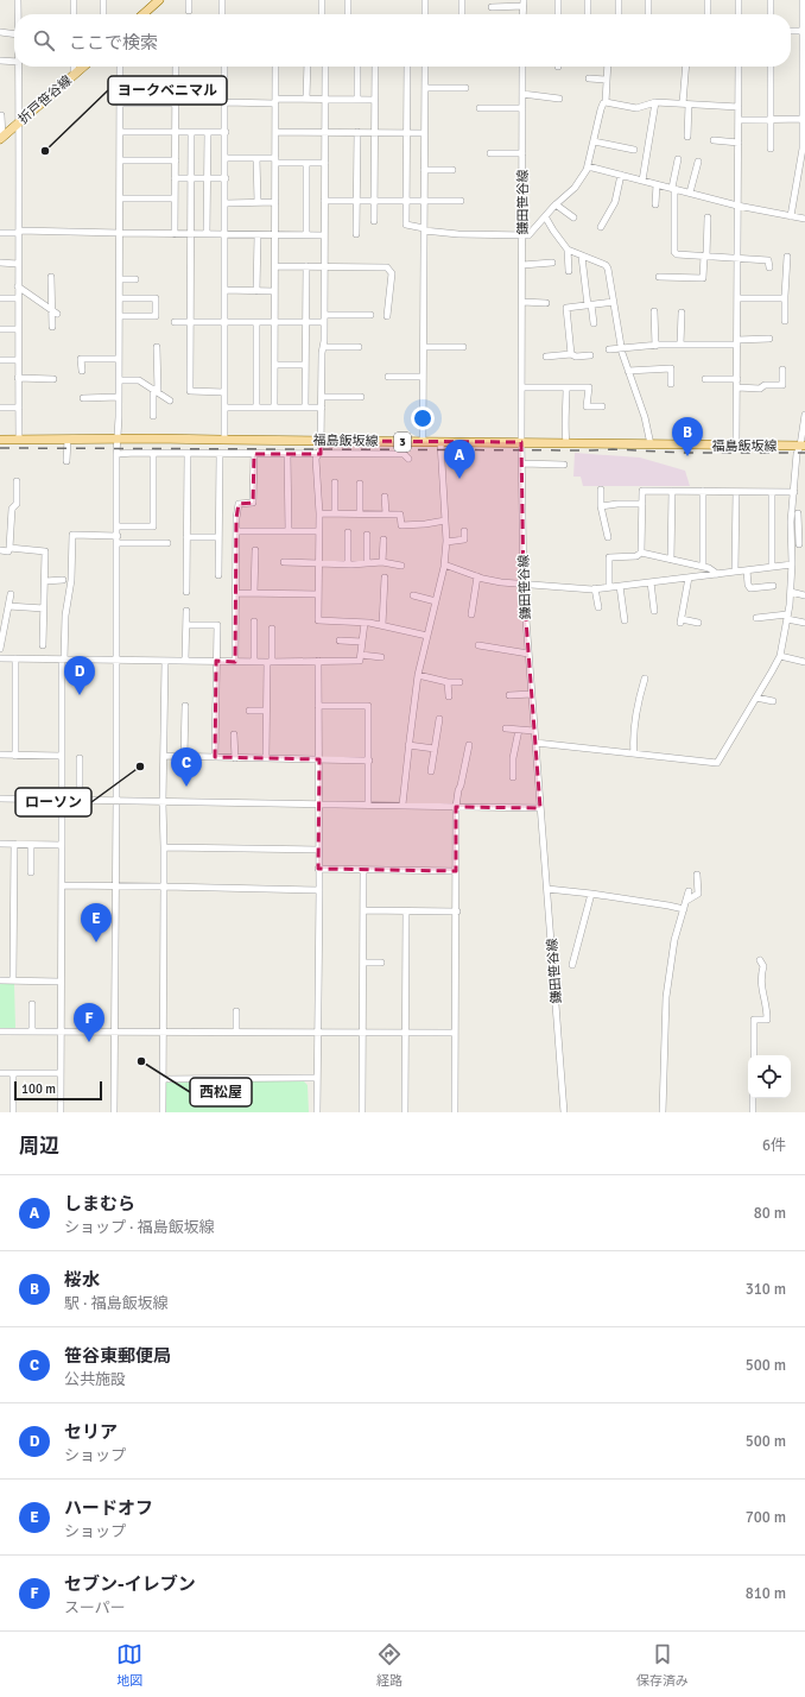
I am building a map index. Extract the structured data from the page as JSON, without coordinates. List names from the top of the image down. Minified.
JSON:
{"streets":{"main road":["折戸笹谷線","福島飯坂線","3"],"street":["鎌田笹谷線"]},"crossings":[["鎌田笹谷線","福島飯坂線"]],"places":["ヨークベニマル","ローソン","西松屋"],"scale_bar":"100 m","page":{"search":"ここで検索","pins":["B","A","D","C","E","F"],"scale":"100 m","heading":["周辺","6件"],"list":[{"mark":"A","name":"しまむら","note":"ショップ · 福島飯坂線","value":"80 m"},{"mark":"B","name":"桜水","note":"駅 · 福島飯坂線","value":"310 m"},{"mark":"C","name":"笹谷東郵便局","note":"公共施設","value":"500 m"},{"mark":"D","name":"セリア","note":"ショップ","value":"500 m"},{"mark":"E","name":"ハードオフ","note":"ショップ","value":"700 m"},{"mark":"F","name":"セブン-イレブン","note":"スーパー","value":"810 m"}],"nav":["地図","経路","保存済み"]}}
